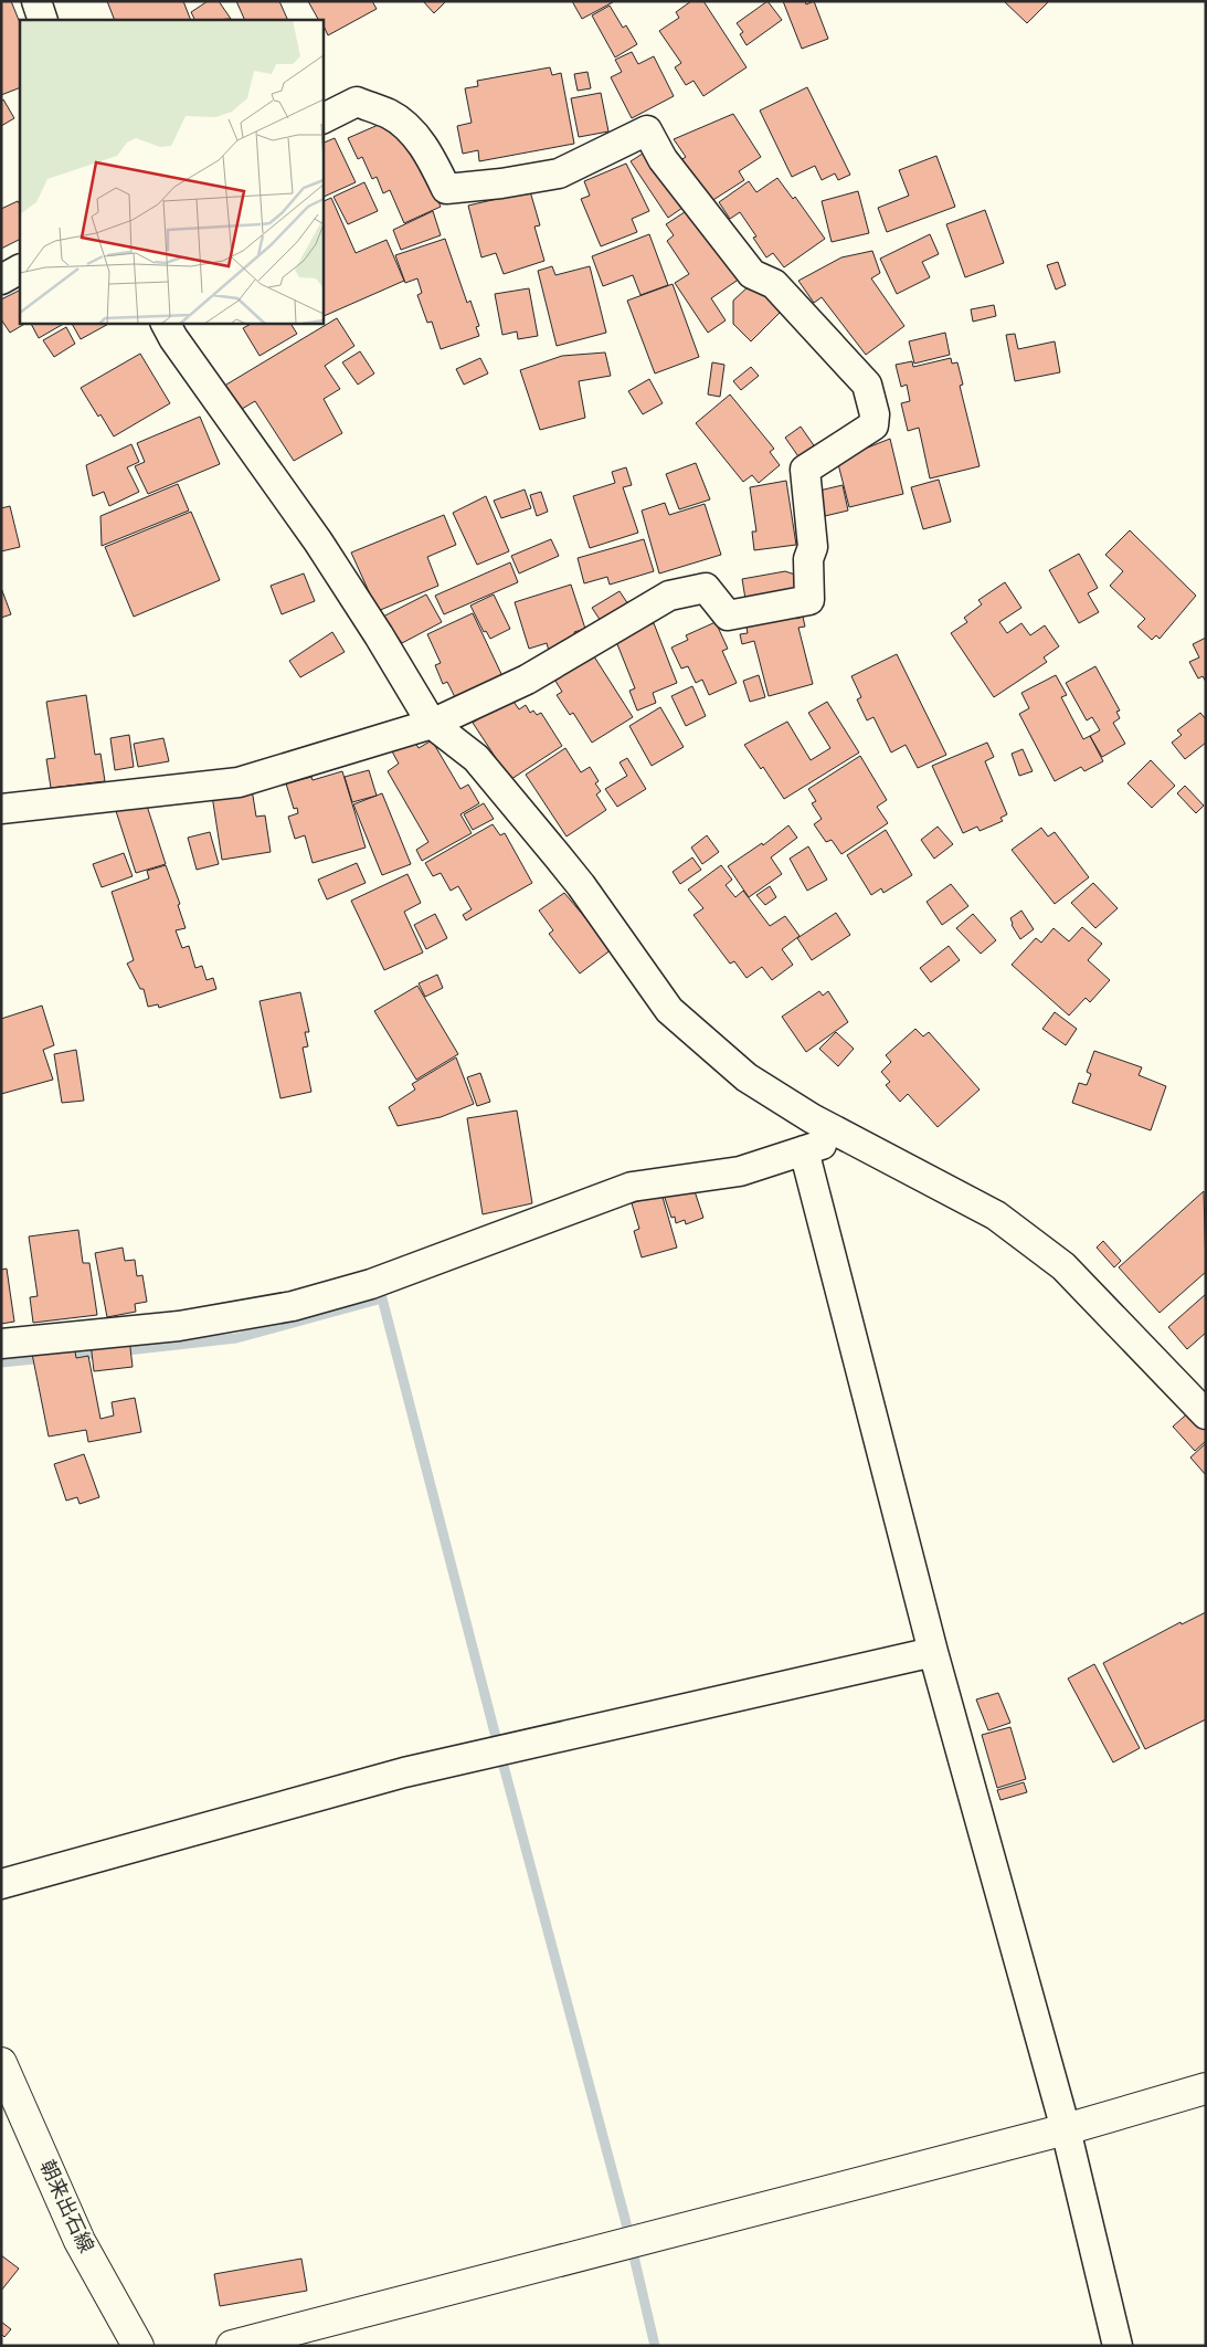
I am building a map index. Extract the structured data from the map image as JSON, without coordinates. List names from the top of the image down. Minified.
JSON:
{"streets":{"street":["朝来出石線"]}}
